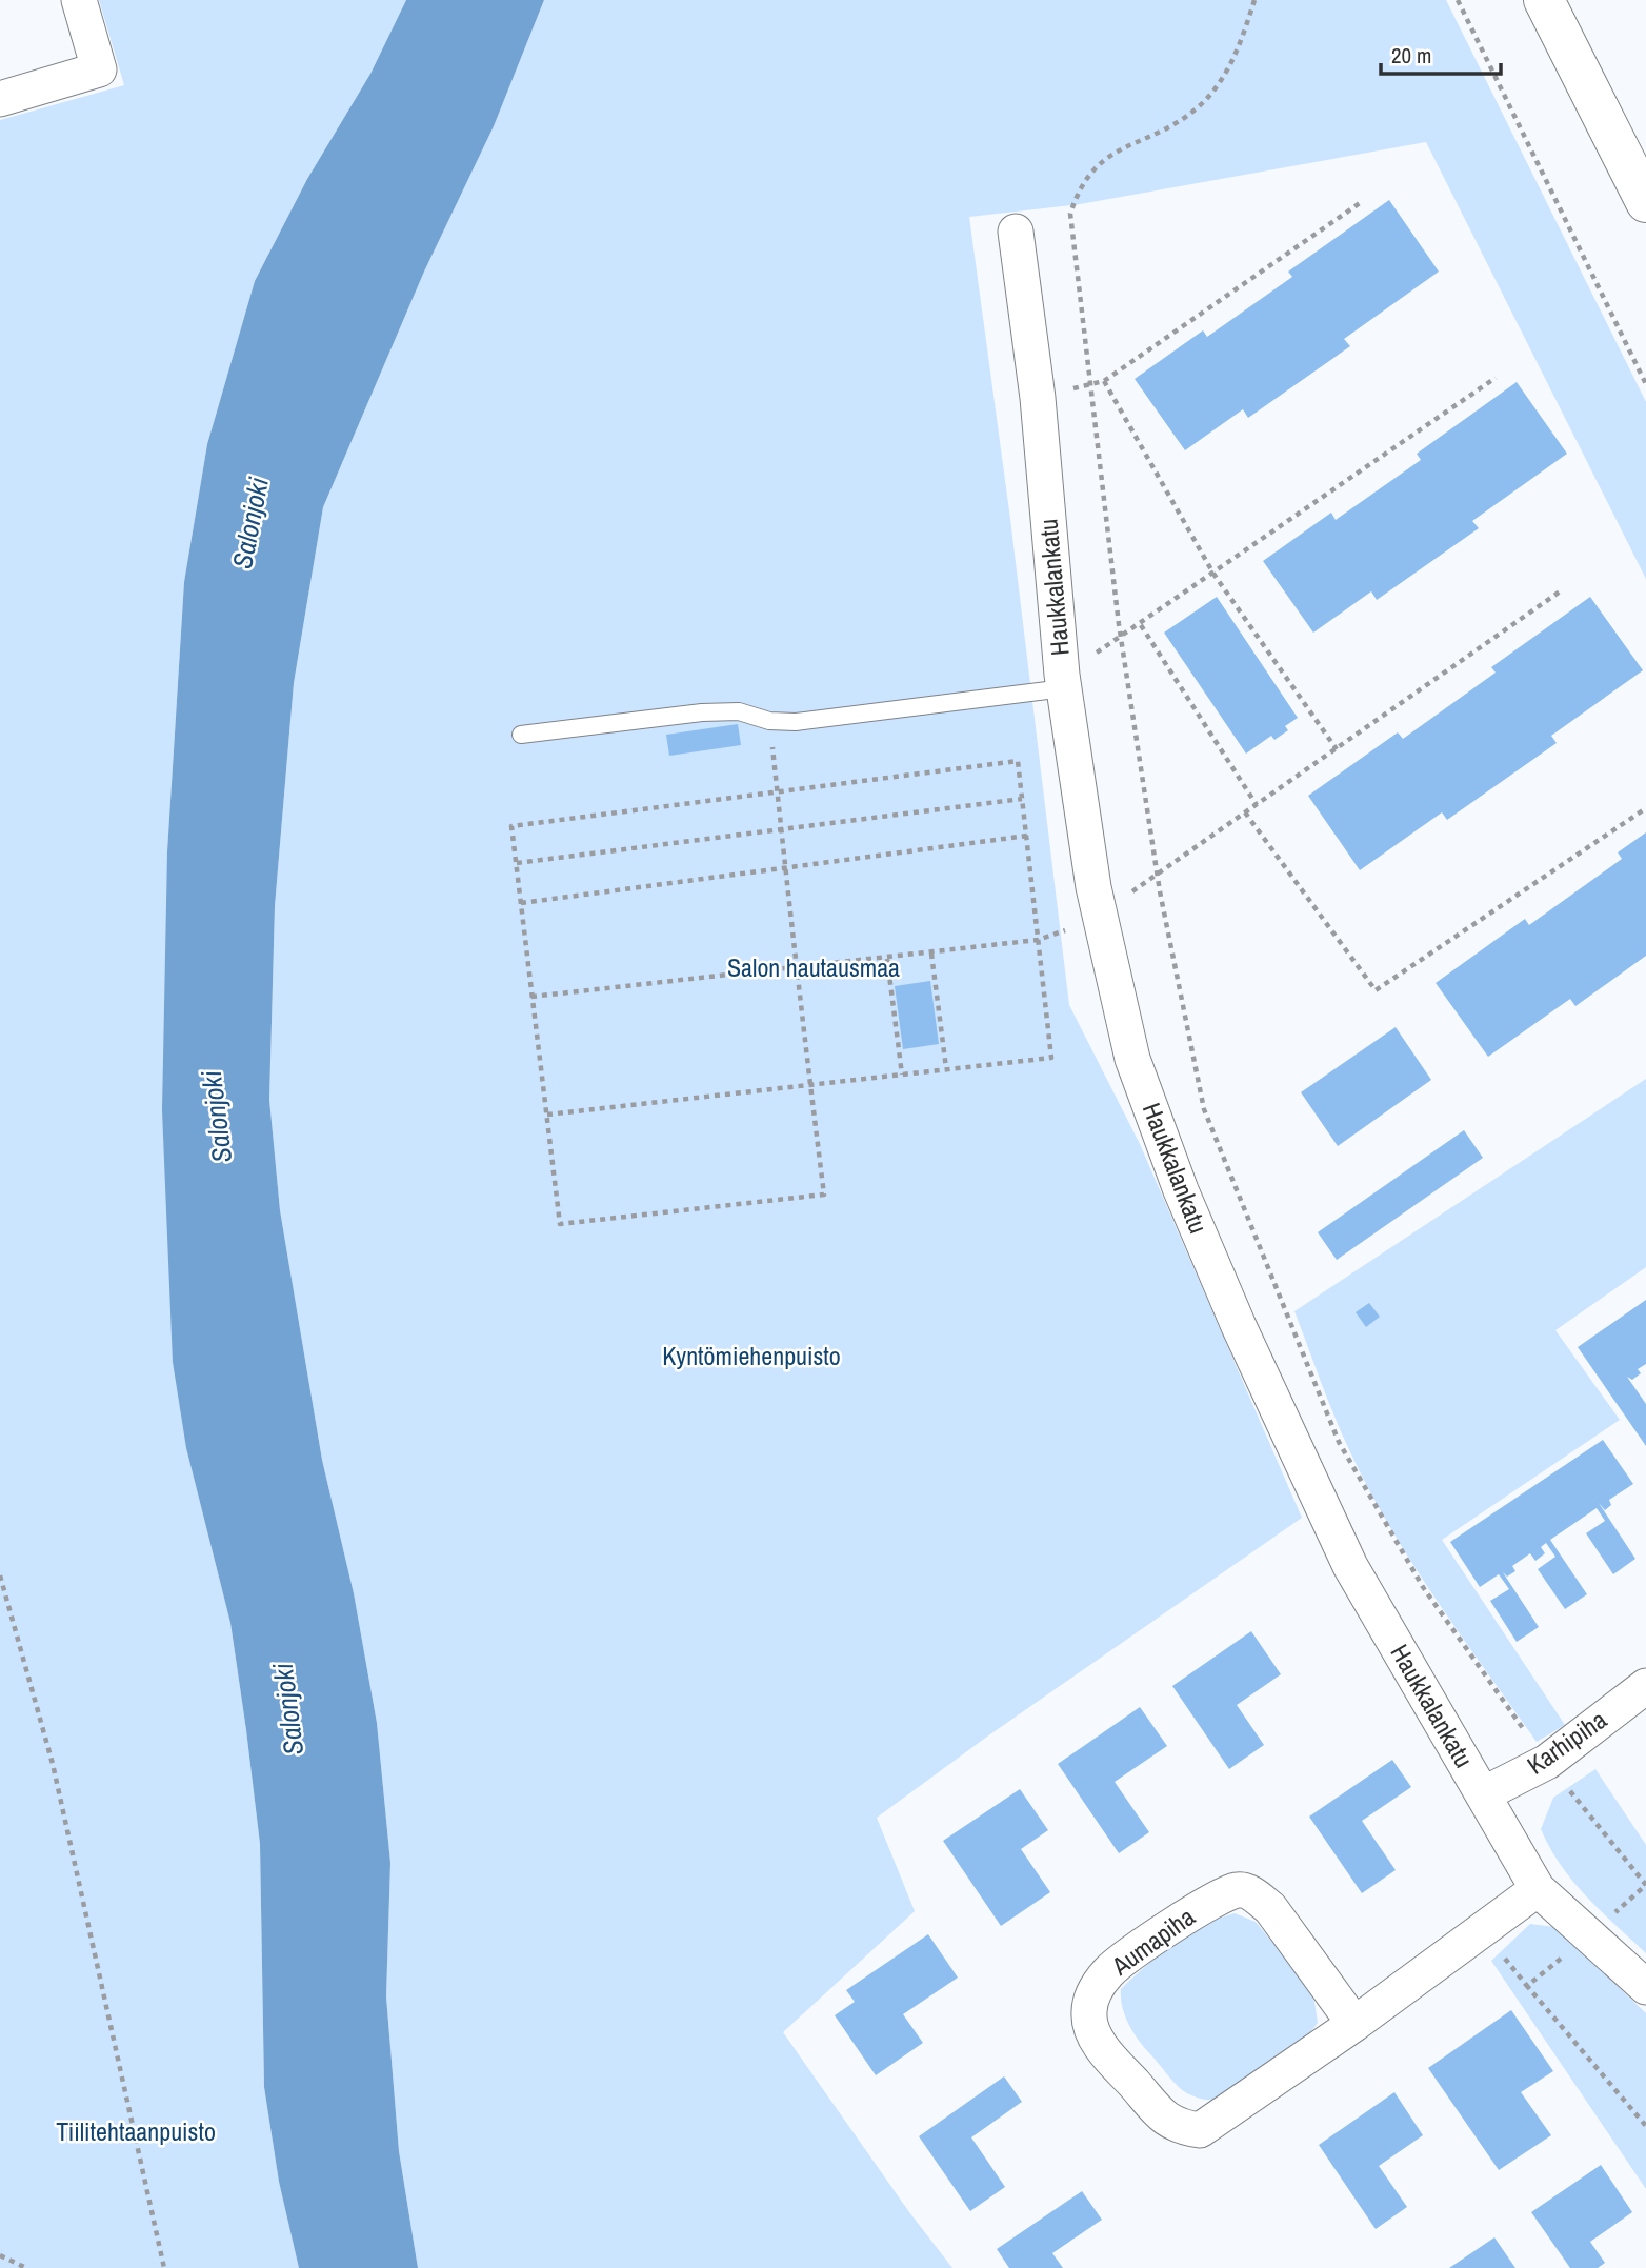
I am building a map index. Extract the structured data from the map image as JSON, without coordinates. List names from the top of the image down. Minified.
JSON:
{"streets":{"street":["Haukkalankatu","Karhipiha","Aumapiha"]},"crossings":[["Haukkalankatu","Karhipiha"],["Haukkalankatu","Aumapiha"]],"water":["Salonjoki"],"parks":["Salon hautausmaa","Kyntömiehenpuisto","Tiilitehtaanpuisto"],"scale_bar":"20 m"}
